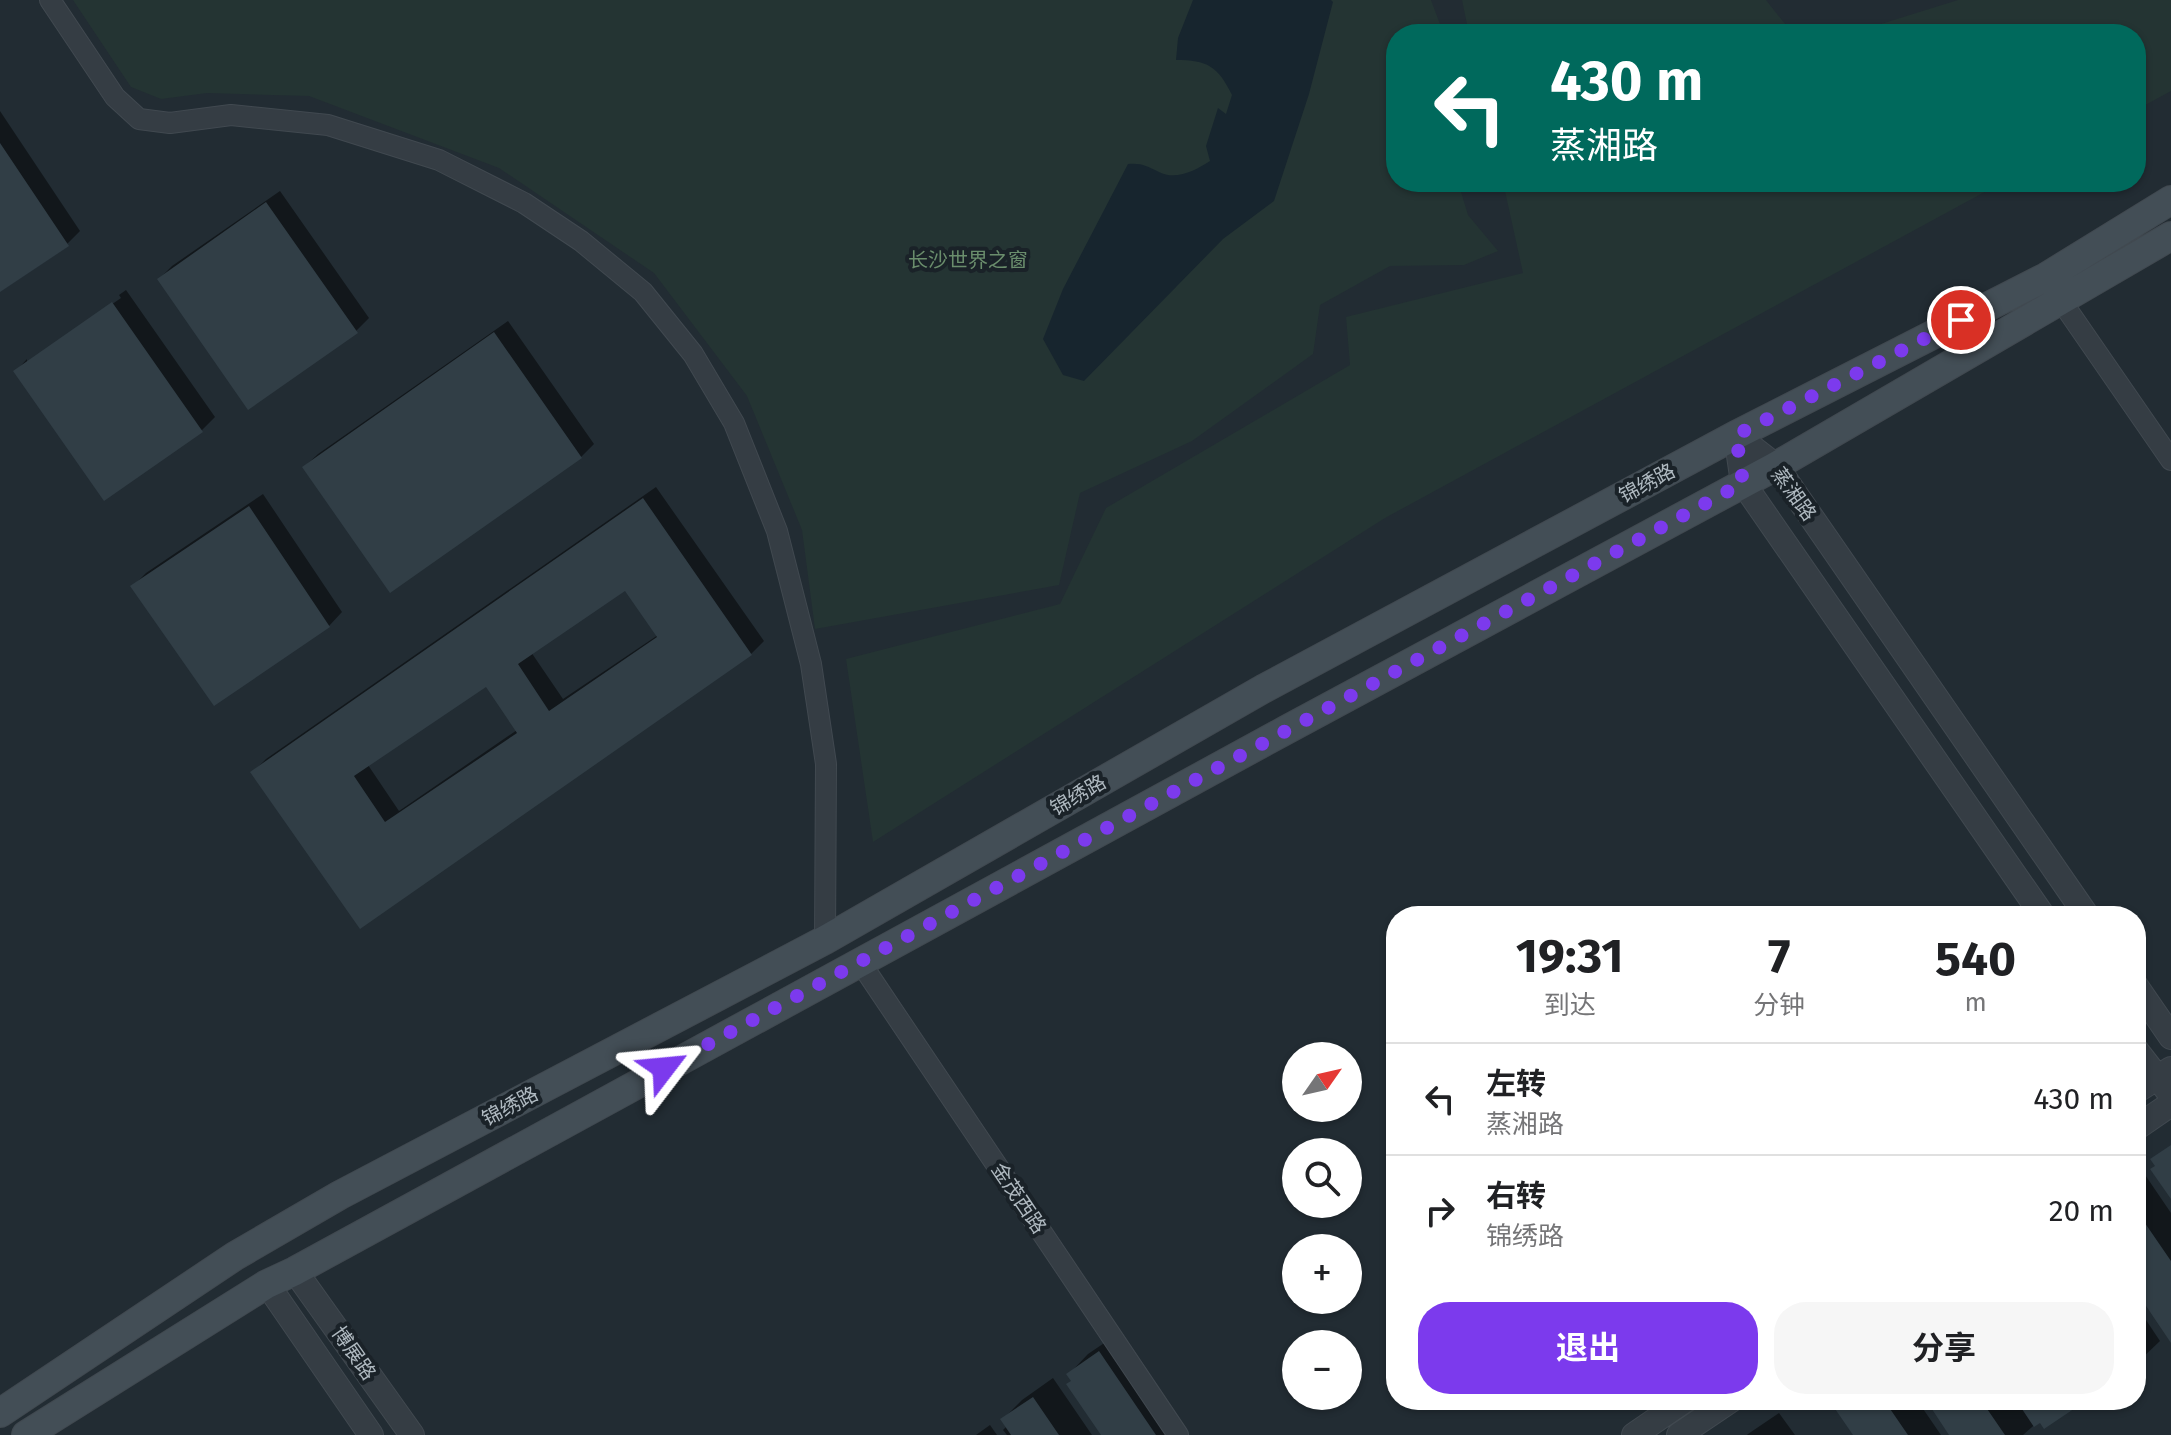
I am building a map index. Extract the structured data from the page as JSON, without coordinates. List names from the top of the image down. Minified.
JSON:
{"streets":{"main road":["锦绣路"],"street":["蒸湘路","金茂西路","博展路"]},"crossings":[["锦绣路","蒸湘路"],["锦绣路","金茂西路"],["锦绣路","博展路"]],"parks":["长沙世界之窗"],"north":"top right","page":{"turn":["430 m","蒸湘路"],"eta":["19:31","到达","7","分钟","540","m"],"map_buttons":["+","−"],"list":[{"name":"左转","note":"蒸湘路","value":"430 m"},{"name":"右转","note":"锦绣路","value":"20 m"}],"buttons":["退出","分享"]}}
